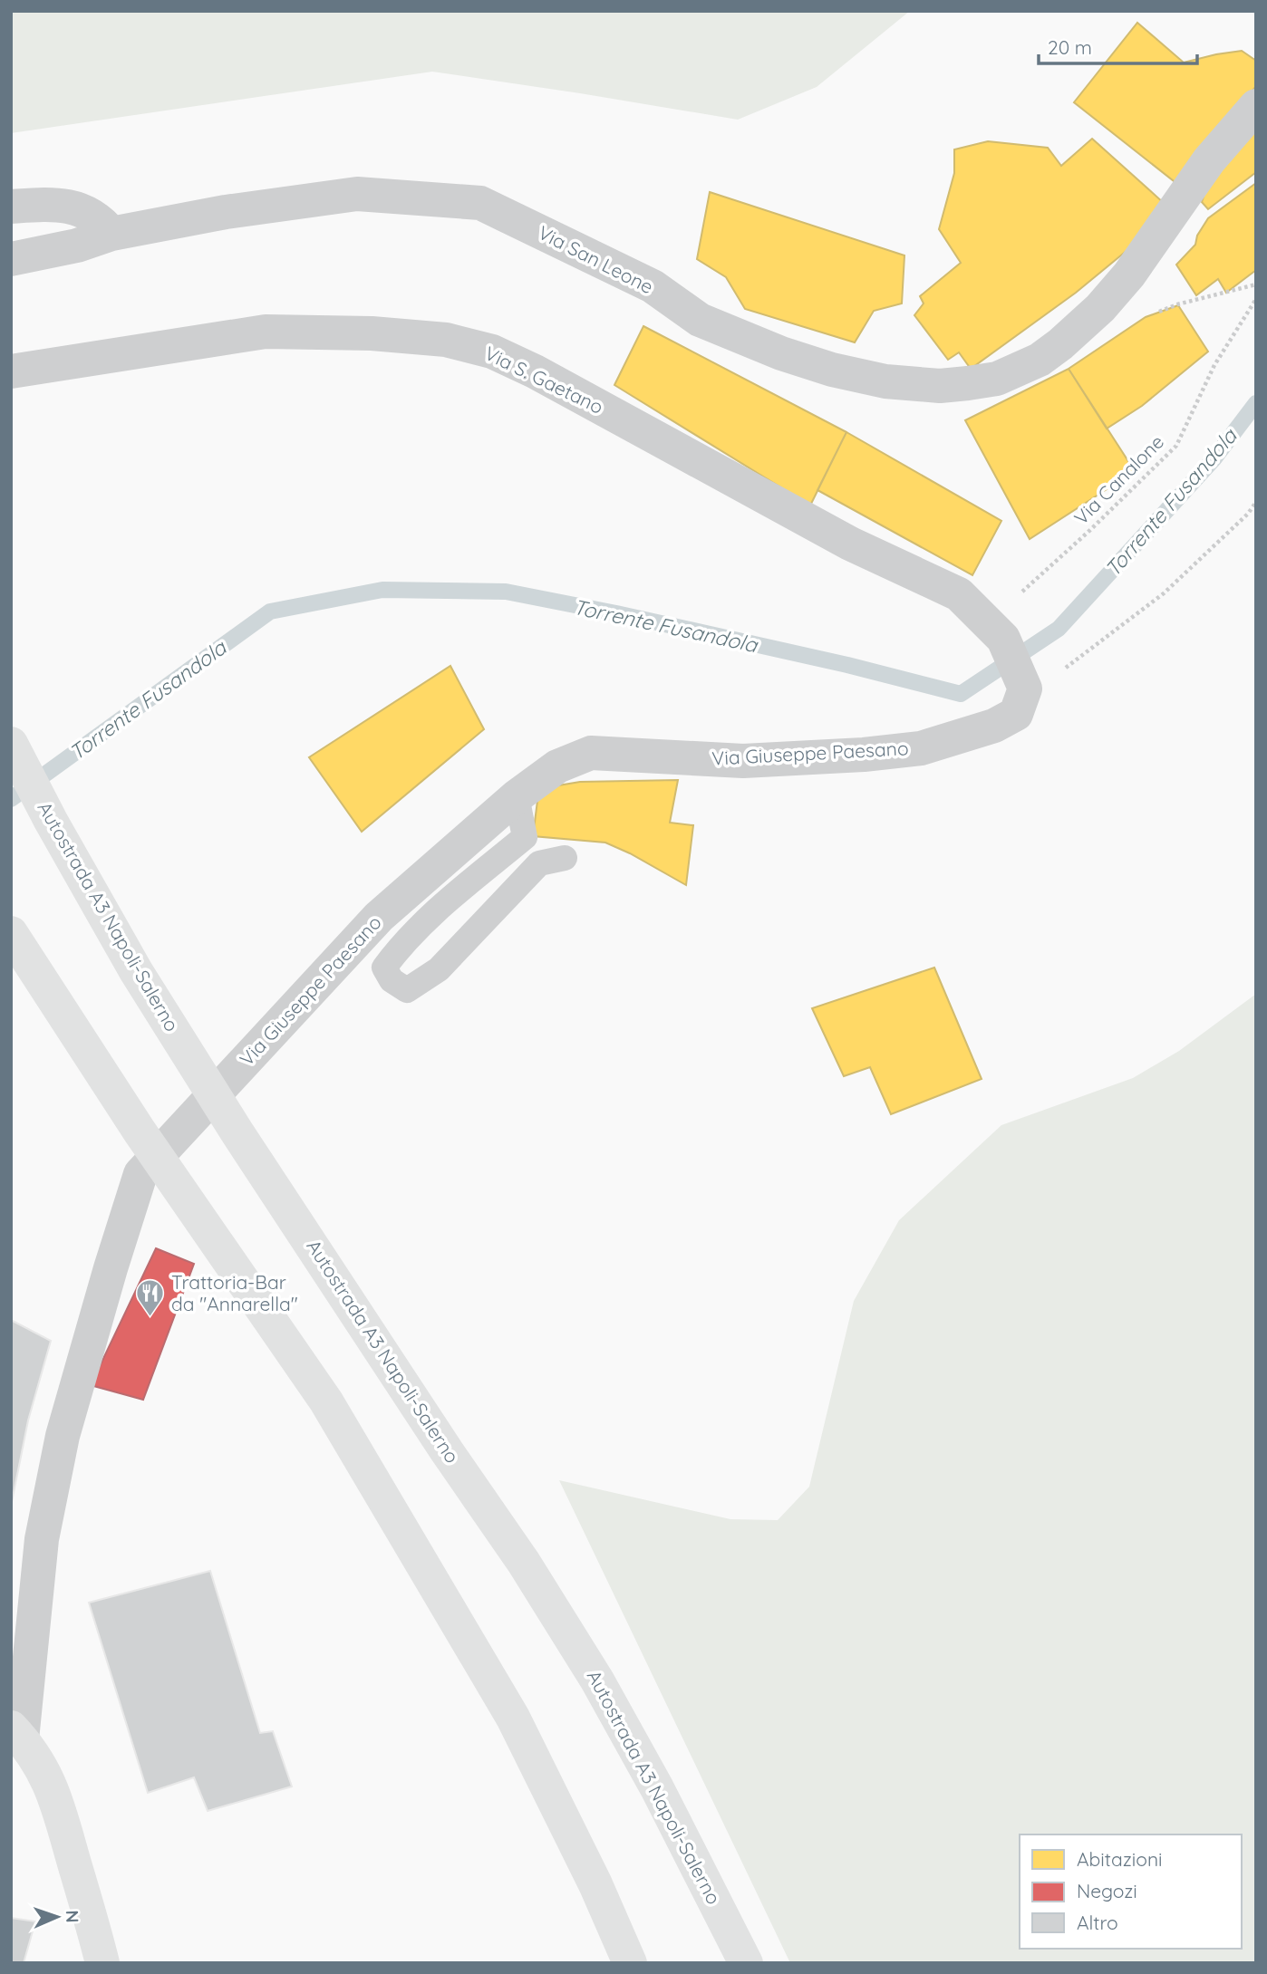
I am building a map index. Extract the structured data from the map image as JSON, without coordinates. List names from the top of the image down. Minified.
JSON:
{"streets":{"main road":["Autostrada A3 Napoli-Salerno"],"street":["Via San Leone","Via S. Gaetano","Via Giuseppe Paesano"],"path":["Via Canalone"]},"crossings":[["Via S. Gaetano","Via Canalone"]],"water":["Torrente Fusandola"],"places":{"restaurant":["Trattoria-Bar da \"Annarella\""]},"legend":["Abitazioni","Negozi","Altro"],"scale_bar":"20 m","north":"right"}
